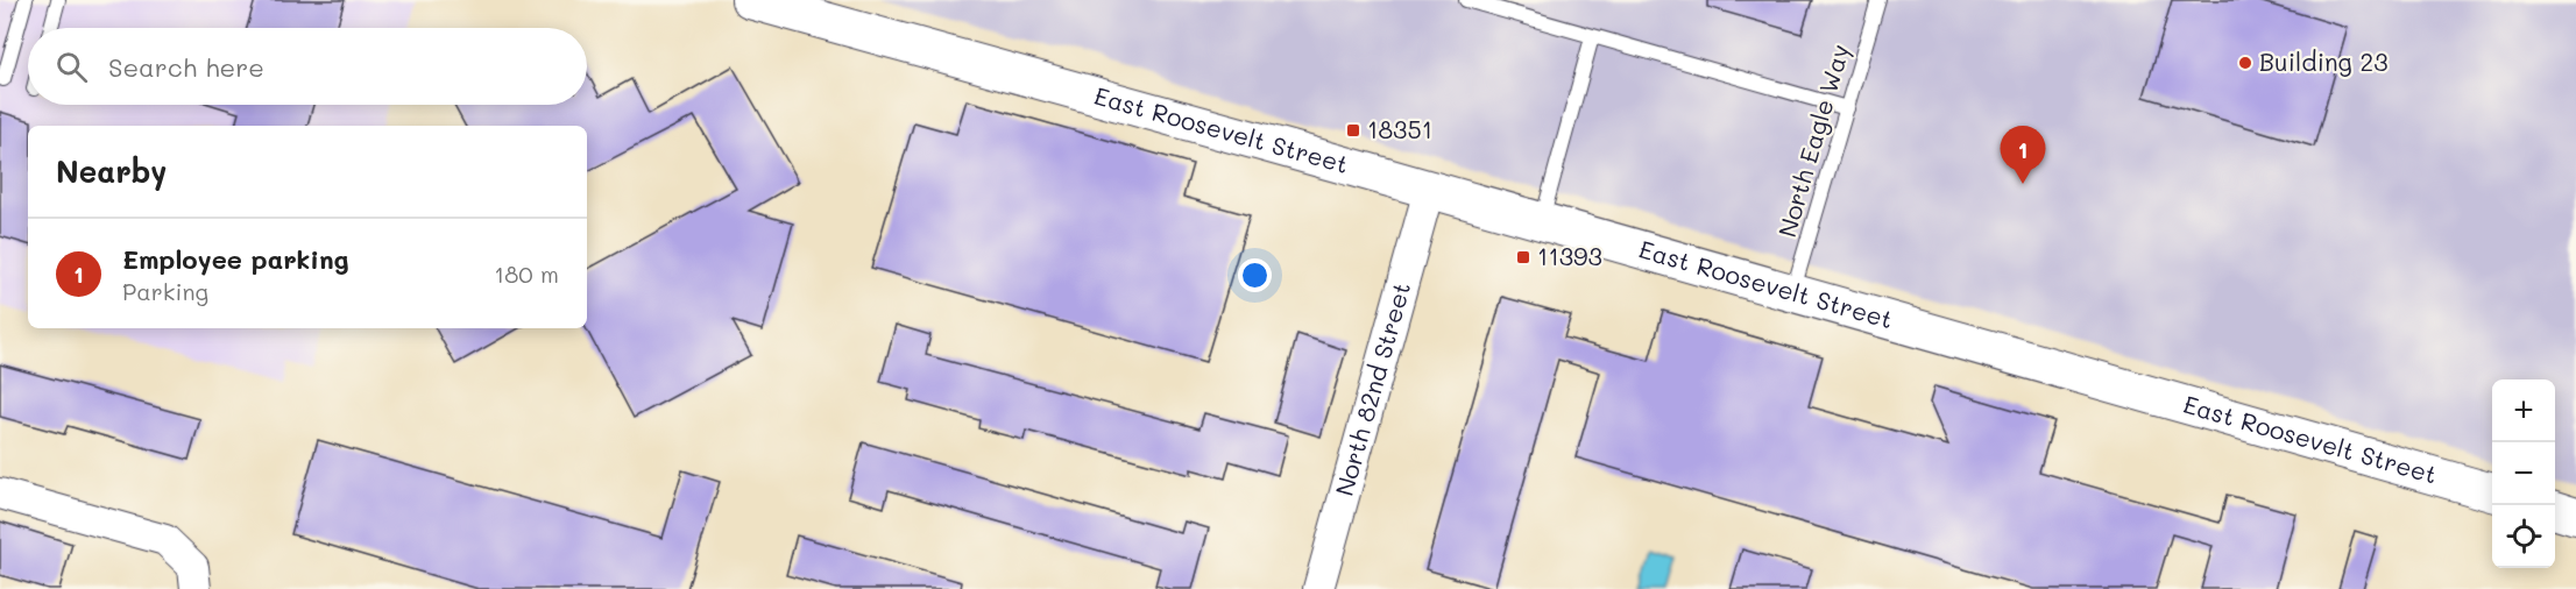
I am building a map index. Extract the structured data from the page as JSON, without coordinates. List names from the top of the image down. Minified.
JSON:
{"streets":{"street":["East Roosevelt Street","North 82nd Street"],"lane":["North Eagle Way"]},"crossings":[["East Roosevelt Street","North Eagle Way"],["East Roosevelt Street","North 82nd Street"]],"places":{"other":["Building 23"],"transit":["18351","11393"]},"page":{"search":"Search here","pins":"1","heading":"Nearby","list":[{"mark":"1","name":"Employee parking","note":"Parking","value":"180 m"}],"map_buttons":["+","−"]}}
